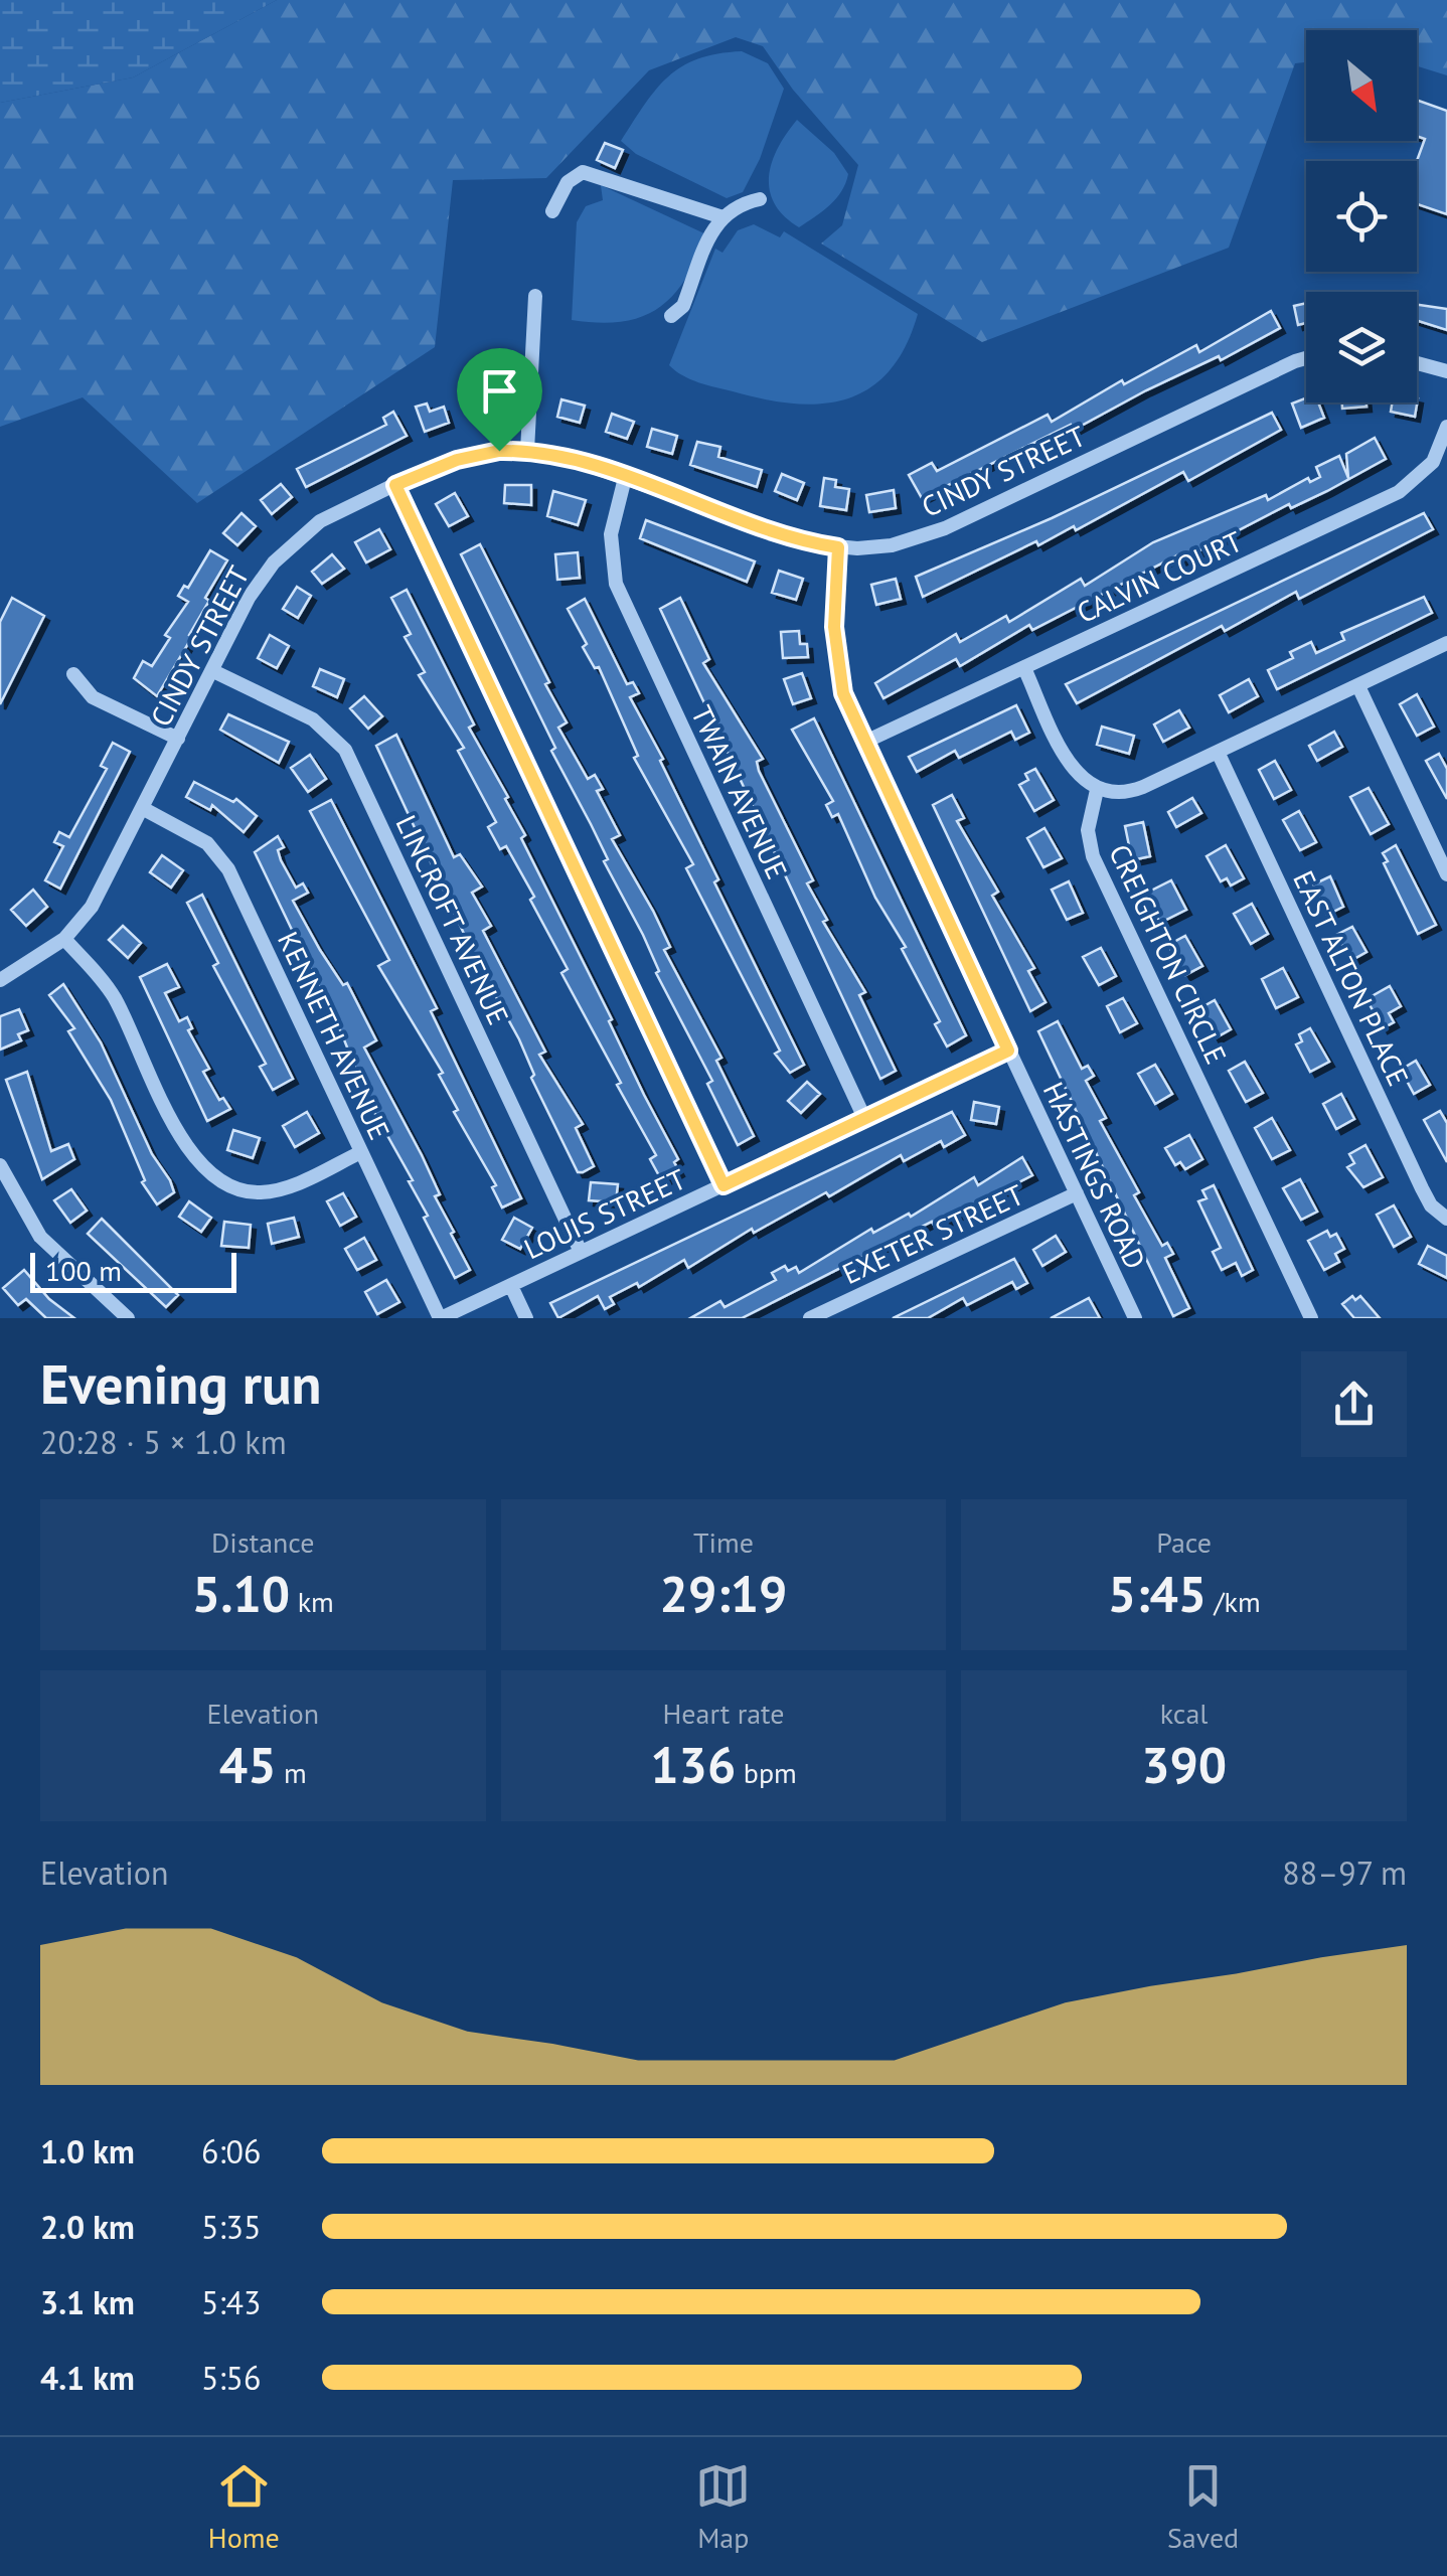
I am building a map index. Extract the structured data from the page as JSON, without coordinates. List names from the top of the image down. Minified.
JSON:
{"streets":{"street":["CINDY STREET","CALVIN COURT","TWAIN AVENUE","LINCROFT AVENUE","CREIGHTON CIRCLE","EAST ALTON PLACE","KENNETH AVENUE","HASTINGS ROAD","LOUIS STREET","EXETER STREET"]},"crossings":[["CINDY STREET","TWAIN AVENUE"],["CINDY STREET","LINCROFT AVENUE"],["CINDY STREET","KENNETH AVENUE"],["CINDY STREET","HASTINGS ROAD"],["CALVIN COURT","HASTINGS ROAD"],["TWAIN AVENUE","LOUIS STREET"],["LINCROFT AVENUE","LOUIS STREET"],["KENNETH AVENUE","LOUIS STREET"],["HASTINGS ROAD","LOUIS STREET"],["HASTINGS ROAD","EXETER STREET"]],"scale_bar":"100 m","north":"bottom right","page":{"scale":"100 m","heading":["Evening run","20:28 · 5 × 1.0 km"],"stats":[["Distance","5.10 km"],["Time","29:19"],["Pace","5:45 /km"],["Elevation","45 m"],["Heart rate","136 bpm"],["kcal","390"]],"chart":["Elevation","88–97 m"],"list":[{"name":"1.0 km","note":"6:06"},{"name":"2.0 km","note":"5:35"},{"name":"3.1 km","note":"5:43"},{"name":"4.1 km","note":"5:56"}],"tabs":["Home","Map","Saved"]}}
